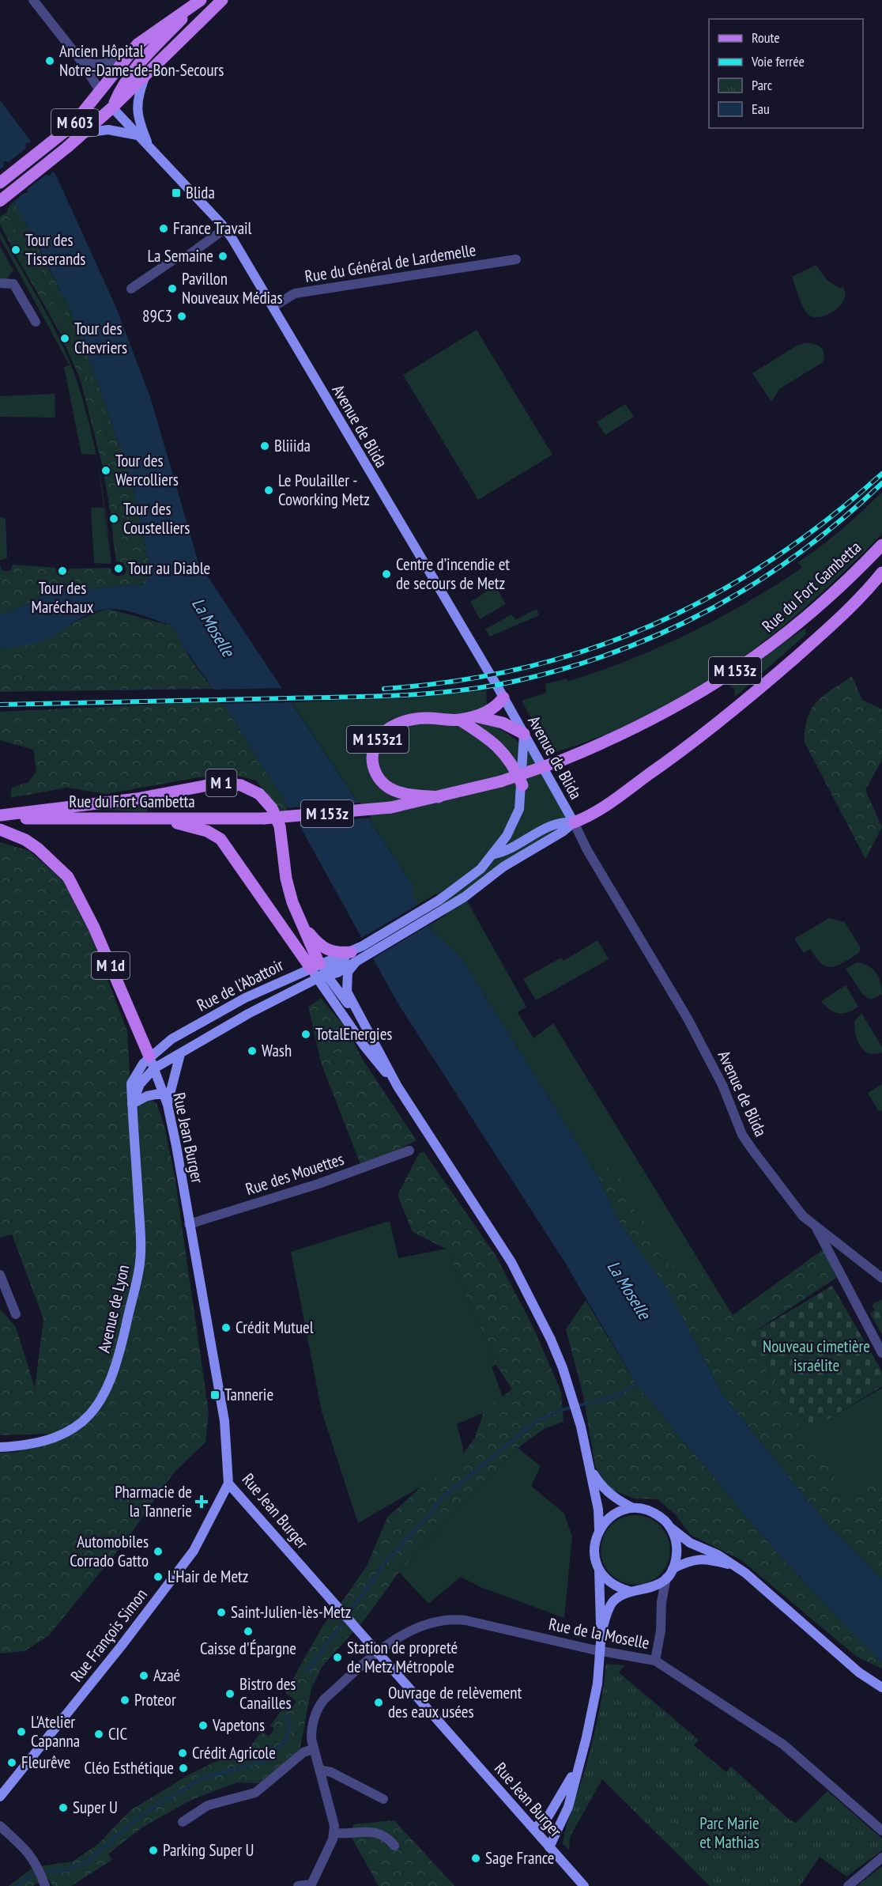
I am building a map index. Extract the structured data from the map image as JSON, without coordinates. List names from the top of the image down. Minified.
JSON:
{"streets":{"main road":["M 603","Avenue de Blida","Rue du Fort Gambetta","M 153z","M 153z1","M 1","M 1d","Rue de l'Abattoir","Rue Jean Burger","Avenue de Lyon","Rue François Simon"],"street":["Rue du Général de Lardemelle","Rue des Mouettes","Rue de la Moselle"]},"crossings":[["M 603","Avenue de Blida"],["Rue du Général de Lardemelle","Avenue de Blida"],["Avenue de Blida","M 153z1"],["Avenue de Blida","Rue de l'Abattoir"],["Rue du Fort Gambetta","M 153z1"],["Rue du Fort Gambetta","M 1"],["M 1","Rue de l'Abattoir"],["M 1d","Rue de l'Abattoir"],["M 1d","Rue Jean Burger"],["M 1d","Avenue de Lyon"],["Rue de l'Abattoir","Rue Jean Burger"],["Rue de l'Abattoir","Avenue de Lyon"],["Rue Jean Burger","Rue des Mouettes"],["Rue Jean Burger","Avenue de Lyon"],["Rue Jean Burger","Rue de la Moselle"],["Rue Jean Burger","Rue François Simon"]],"water":["La Moselle"],"parks":["Nouveau cimetière israélite","Parc Marie et Mathias"],"places":{"other":["Ancien Hôpital Notre-Dame-de-Bon-Secours","France Travail","Tour des Tisserands","La Semaine","Pavillon Nouveaux Médias","89C3","Tour des Chevriers","Bliiida","Tour des Wercolliers","Le Poulailler - Coworking Metz","Tour des Coustelliers","Tour au Diable","Tour des Maréchaux","Centre d’incendie et de secours de Metz","TotalEnergies","Wash","Crédit Mutuel","Automobiles Corrado Gatto","L'Hair de Metz","Saint-Julien-lès-Metz","Caisse d'Épargne","Station de propreté de Metz Métropole","Azaé","Bistro des Canailles","Proteor","Ouvrage de relèvement des eaux usées","Vapetons","L'Atelier Capanna","CIC","Crédit Agricole","Fleurêve","Cléo Esthétique","Super U","Parking Super U","Sage France"],"transit":["Blida","Tannerie"],"health":["Pharmacie de la Tannerie"]},"legend":["Route","Voie ferrée","Parc","Eau"]}
